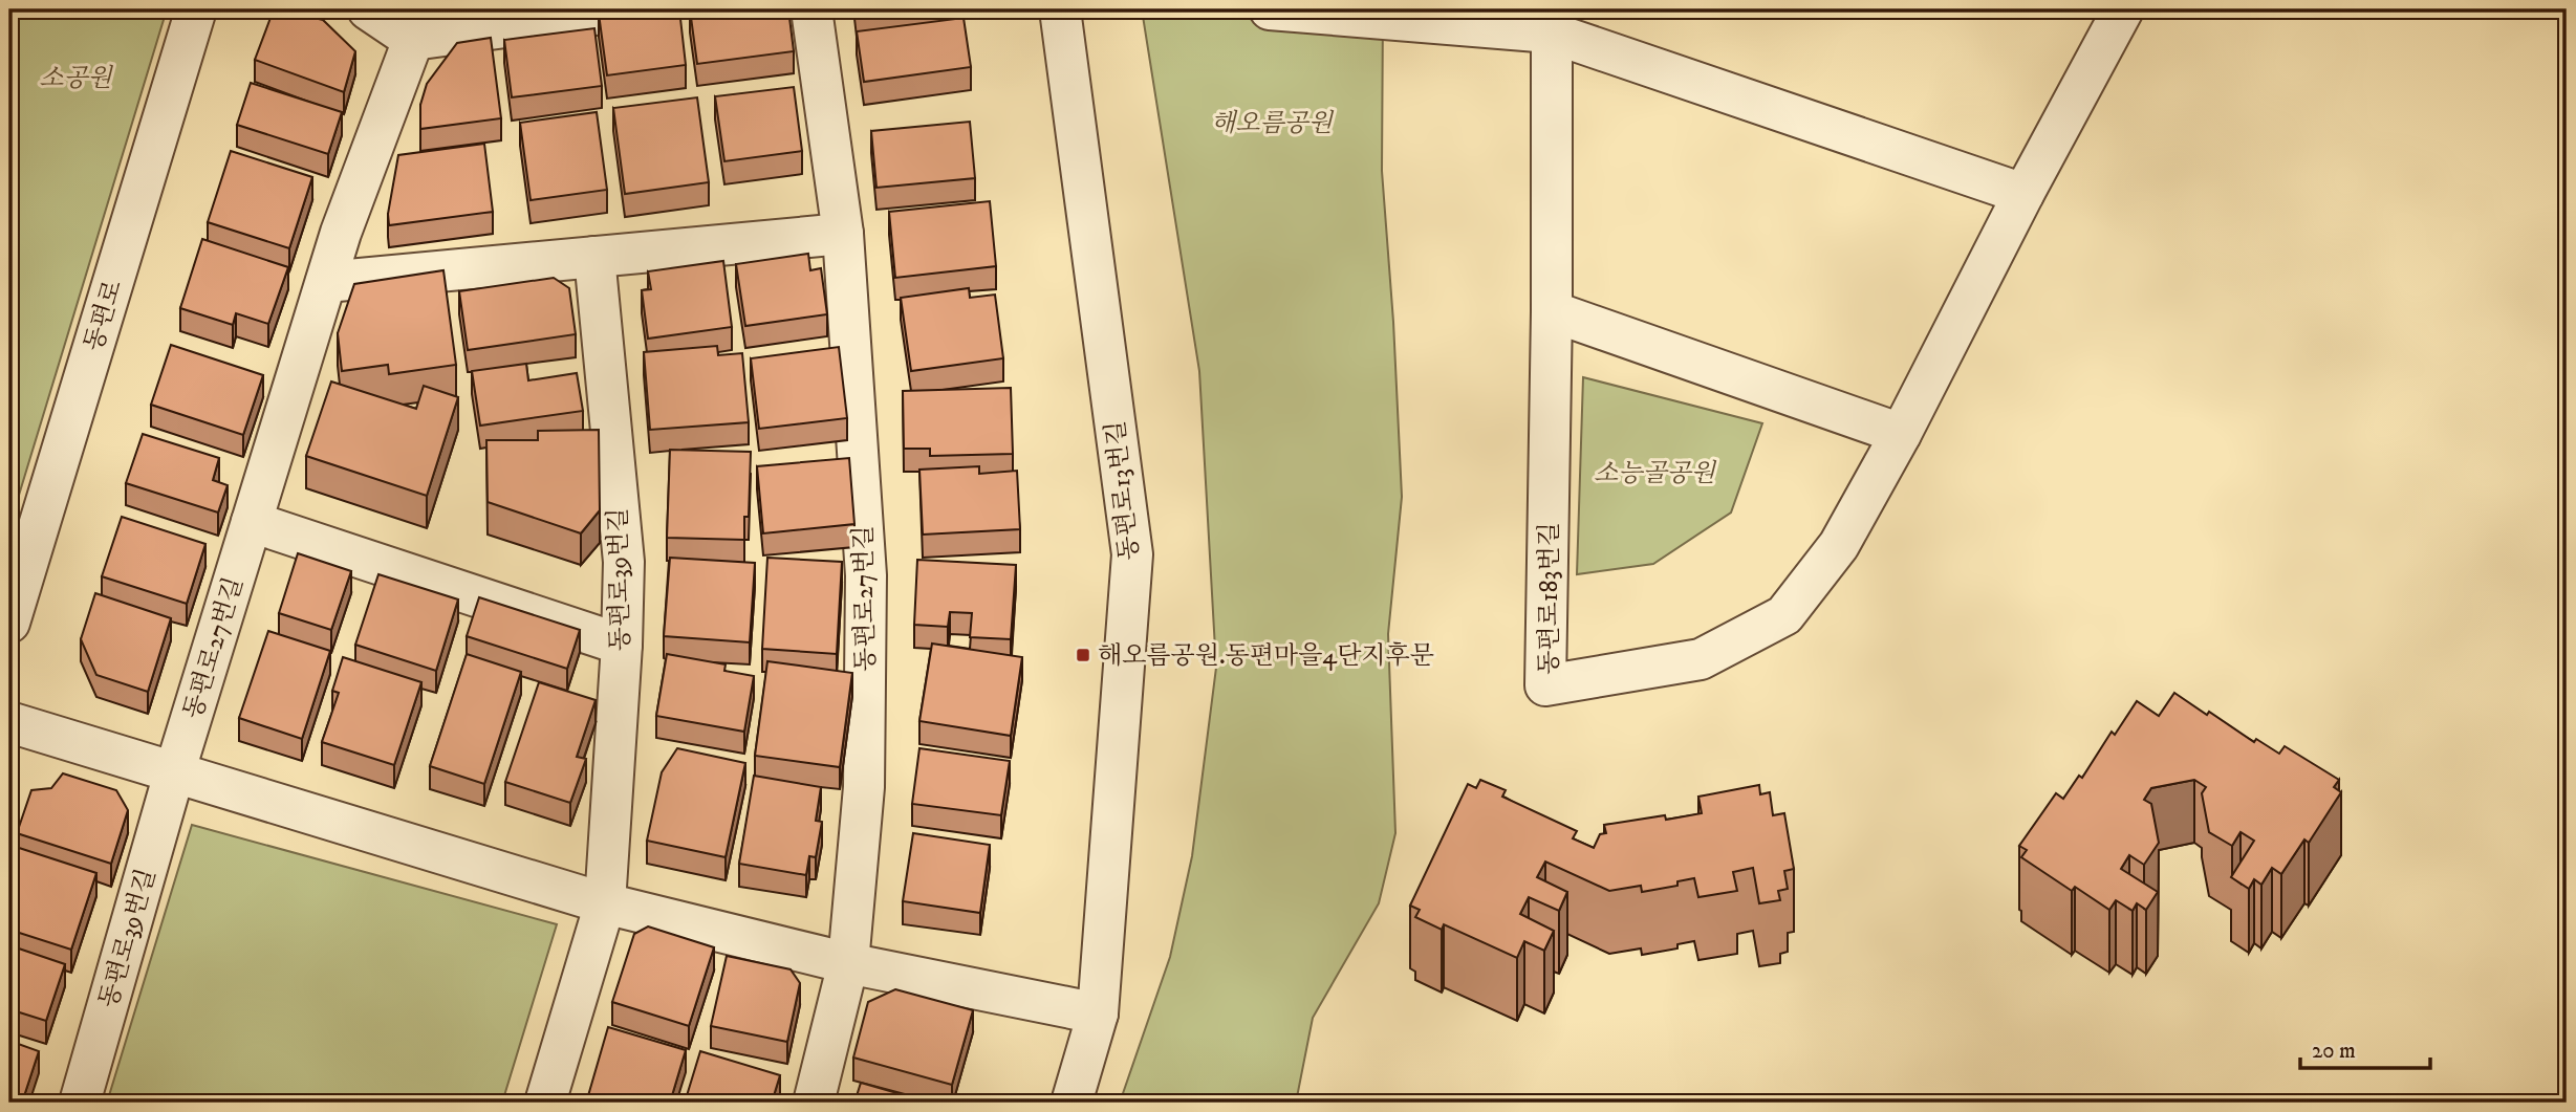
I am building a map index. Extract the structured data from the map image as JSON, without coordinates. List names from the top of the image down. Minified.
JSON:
{"streets":{"street":["동편로","동편로13번길","동편로39번길","동편로27번길","동편로183번길"]},"crossings":[["동편로39번길","동편로27번길"]],"parks":["소공원","해오름공원","소능골공원"],"places":{"transit":["해오름공원.동편마을4단지후문"]},"scale_bar":"20 m"}
